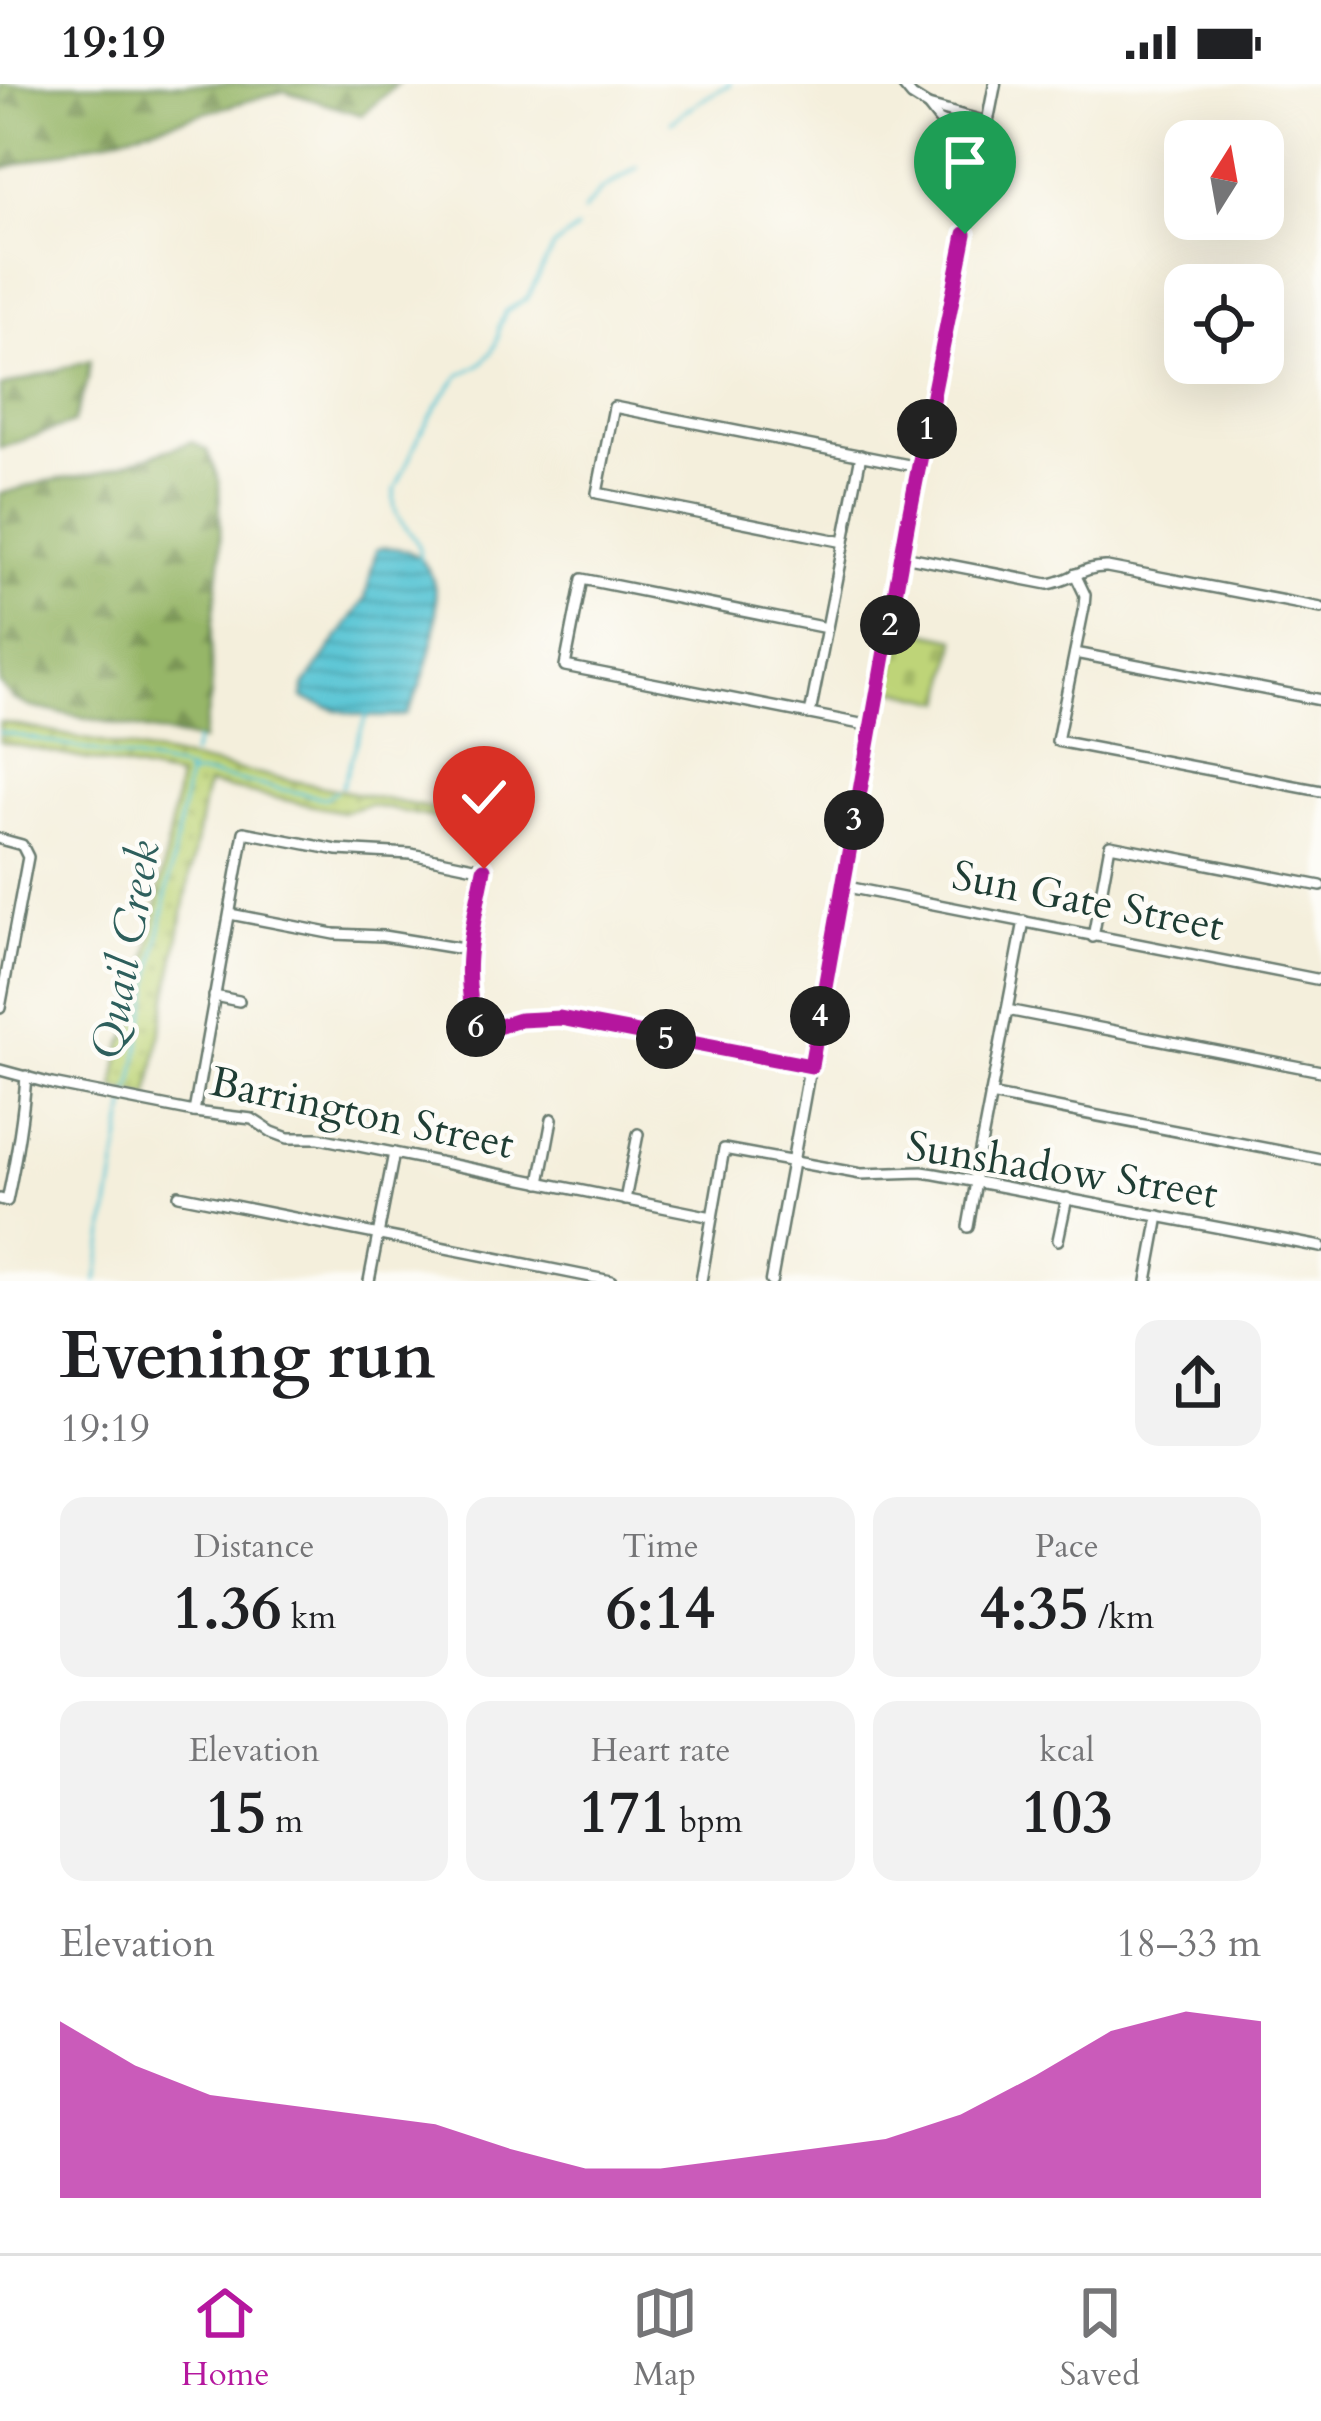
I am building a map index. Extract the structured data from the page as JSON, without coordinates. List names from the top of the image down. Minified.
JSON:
{"streets":{"street":["Sun Gate Street","Barrington Street","Sunshadow Street"]},"crossings":[["Barrington Street","Sunshadow Street"]],"water":["Quail Creek"],"north":"top","page":{"status":"19:19","pins":["1","2","3","4","6","5"],"heading":["Evening run","19:19"],"stats":[["Distance","1.36 km"],["Time","6:14"],["Pace","4:35 /km"],["Elevation","15 m"],["Heart rate","171 bpm"],["kcal","103"]],"chart":["Elevation","18–33 m"],"tabs":["Home","Map","Saved"]}}
